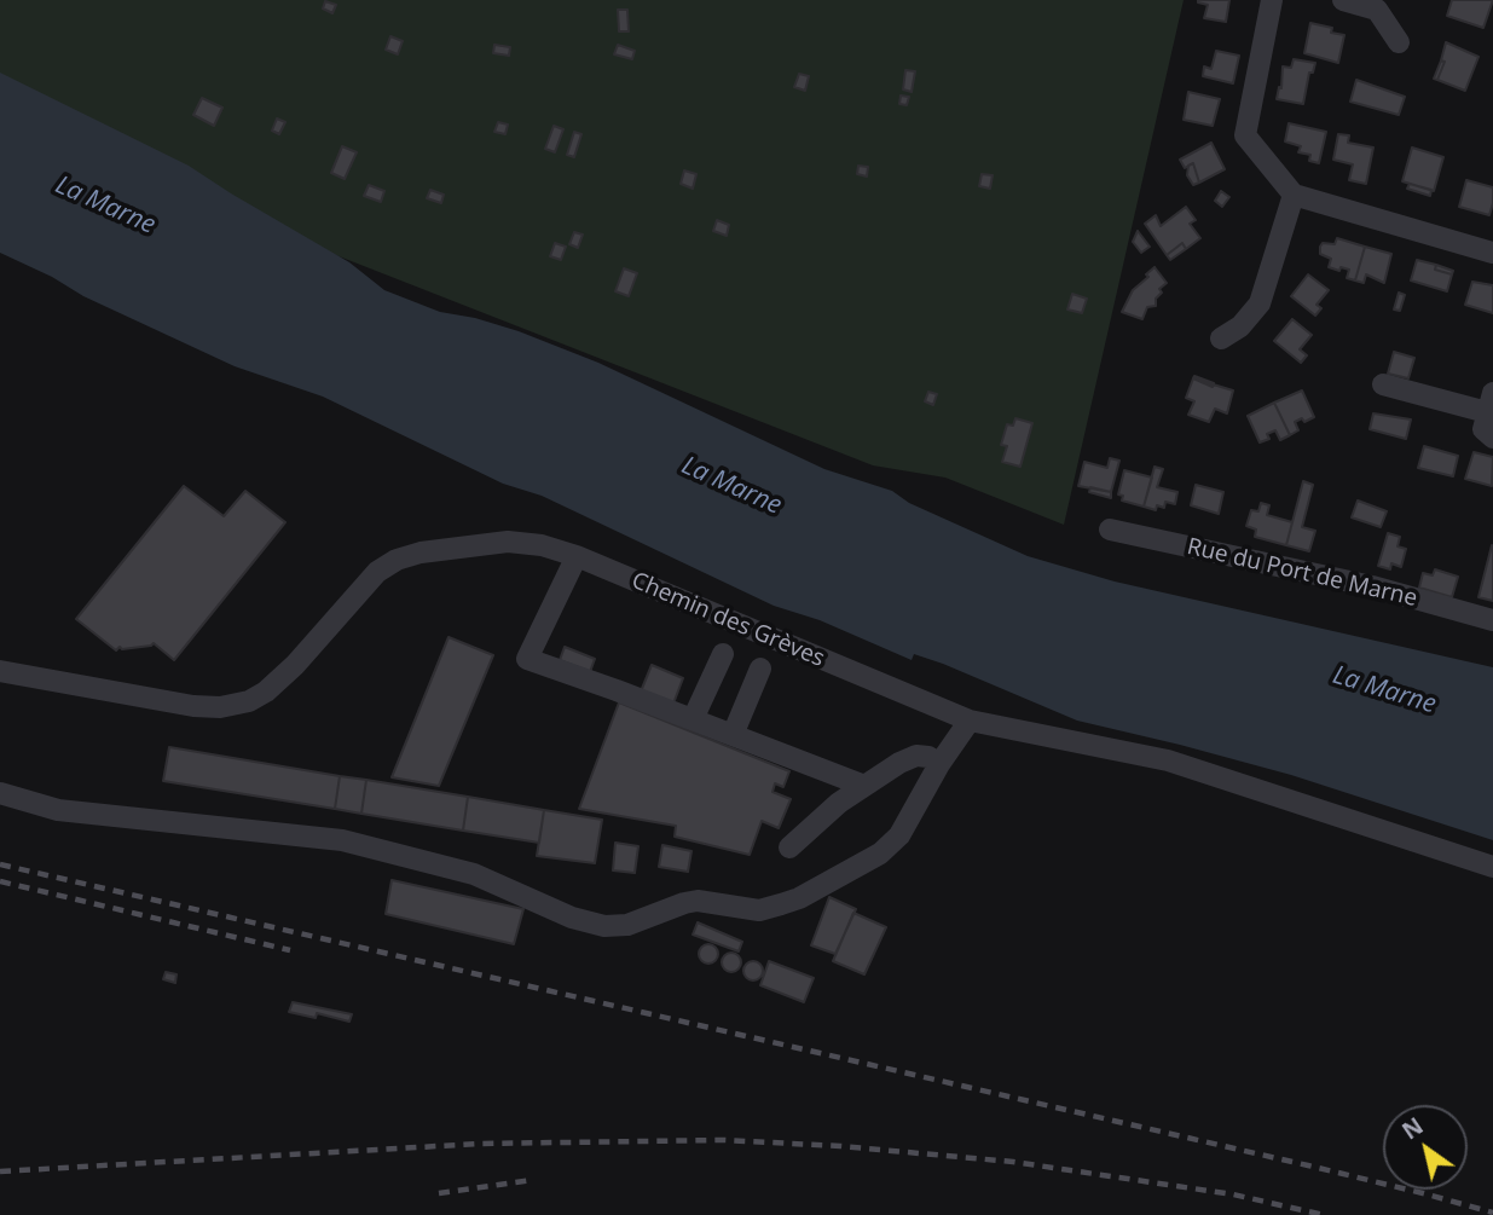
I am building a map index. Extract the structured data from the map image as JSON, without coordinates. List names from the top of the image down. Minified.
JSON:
{"streets":{"street":["Rue du Port de Marne","Chemin des Grèves"]},"water":["La Marne"],"north":"top left"}
